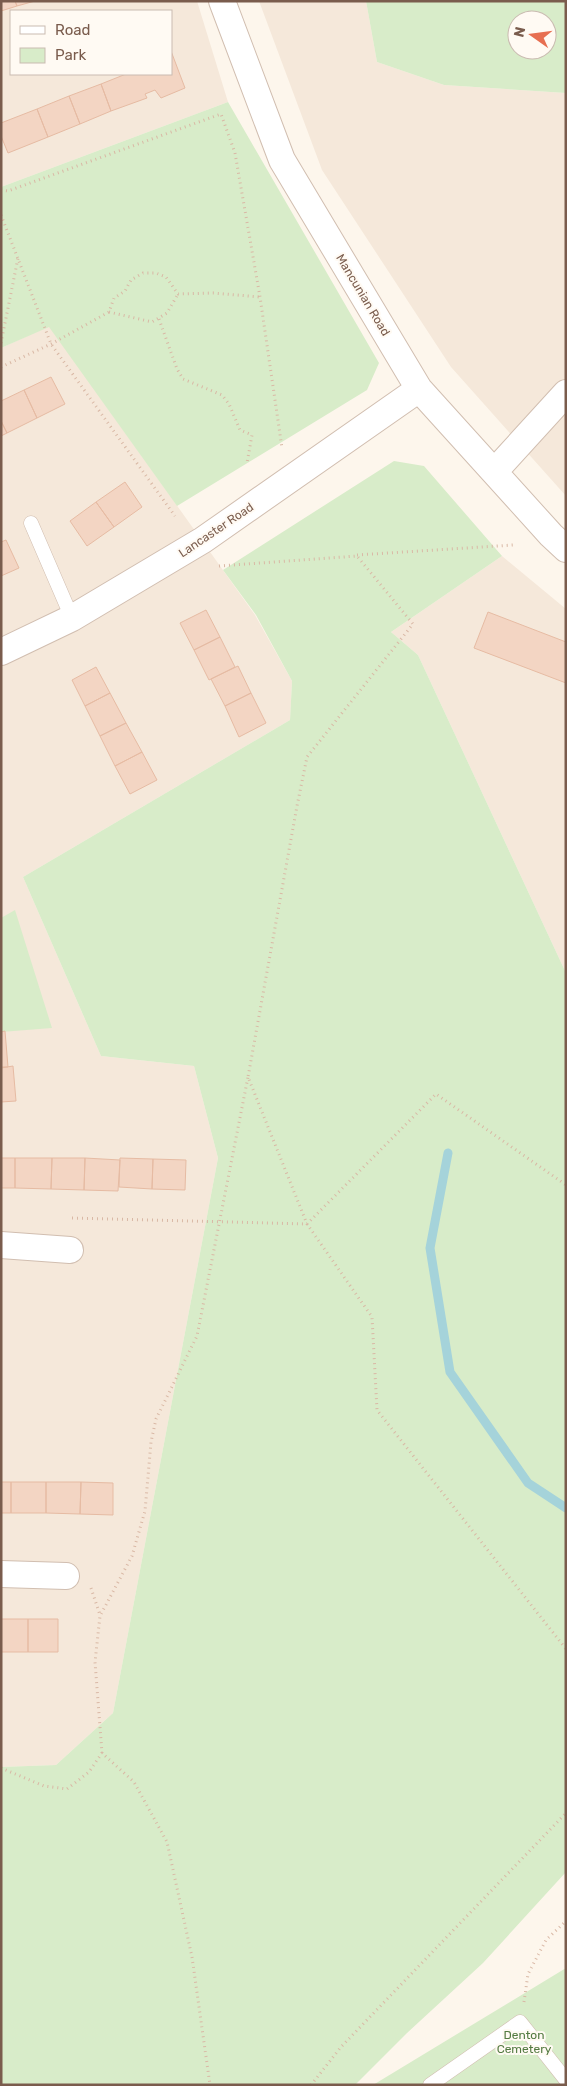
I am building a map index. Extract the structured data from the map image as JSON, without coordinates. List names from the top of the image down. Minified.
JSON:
{"streets":{"street":["Mancunian Road","Lancaster Road"]},"crossings":[["Mancunian Road","Lancaster Road"]],"parks":["Denton Cemetery"],"legend":["Road","Park"],"north":"left"}
